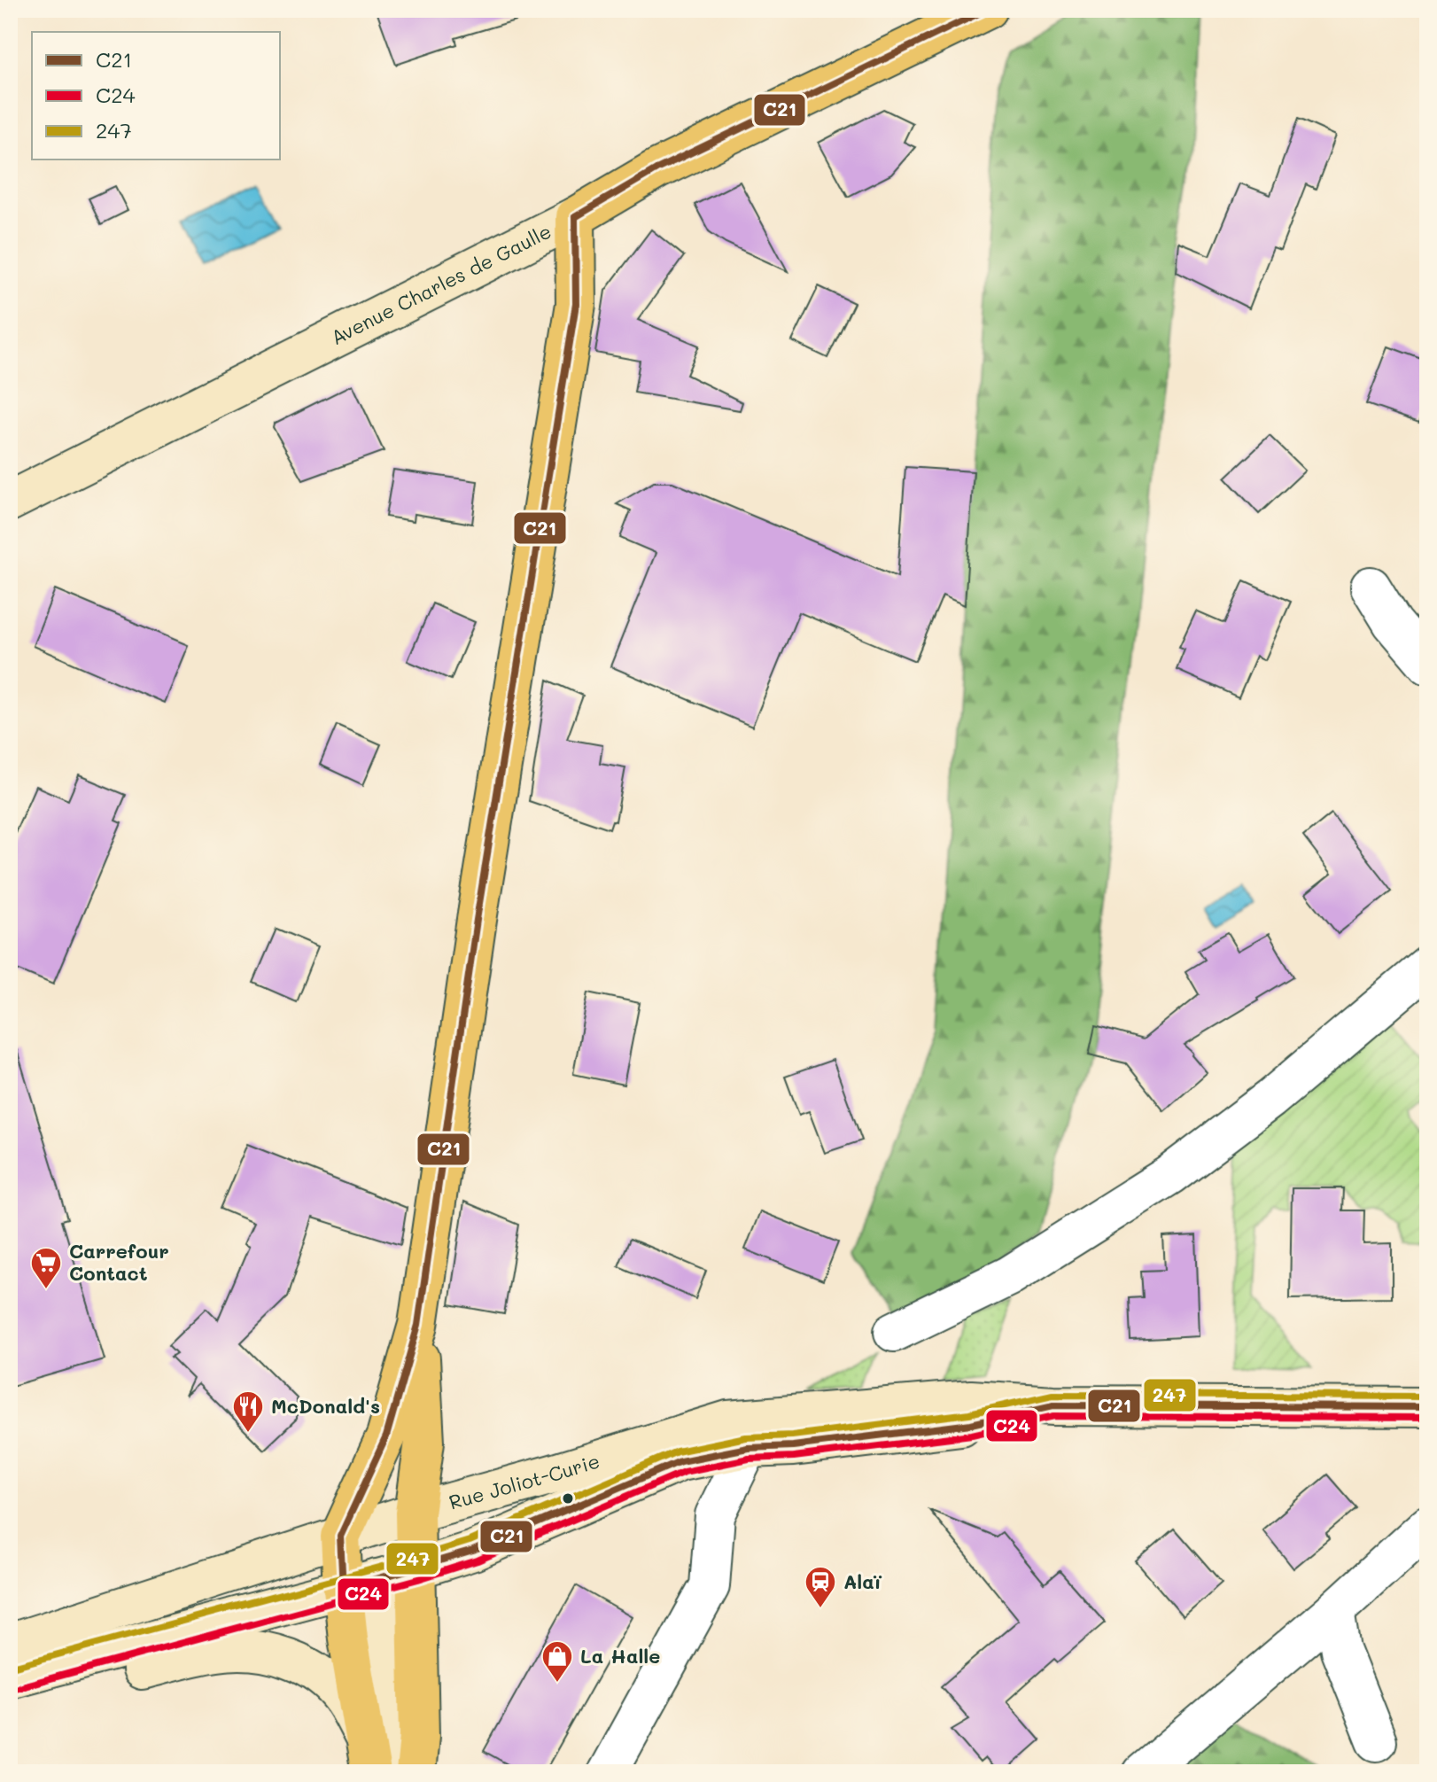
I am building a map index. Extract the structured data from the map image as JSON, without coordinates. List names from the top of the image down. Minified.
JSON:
{"streets":{"main road":["Avenue Charles de Gaulle","Rue Joliot-Curie"]},"places":{"supermarket":["Carrefour Contact"],"restaurant":["McDonald's"],"station":["Alaï"],"shop":["La Halle"]},"lines":["transit line C21","transit line 247","transit line C24"],"legend":["C21","C24","247"]}
